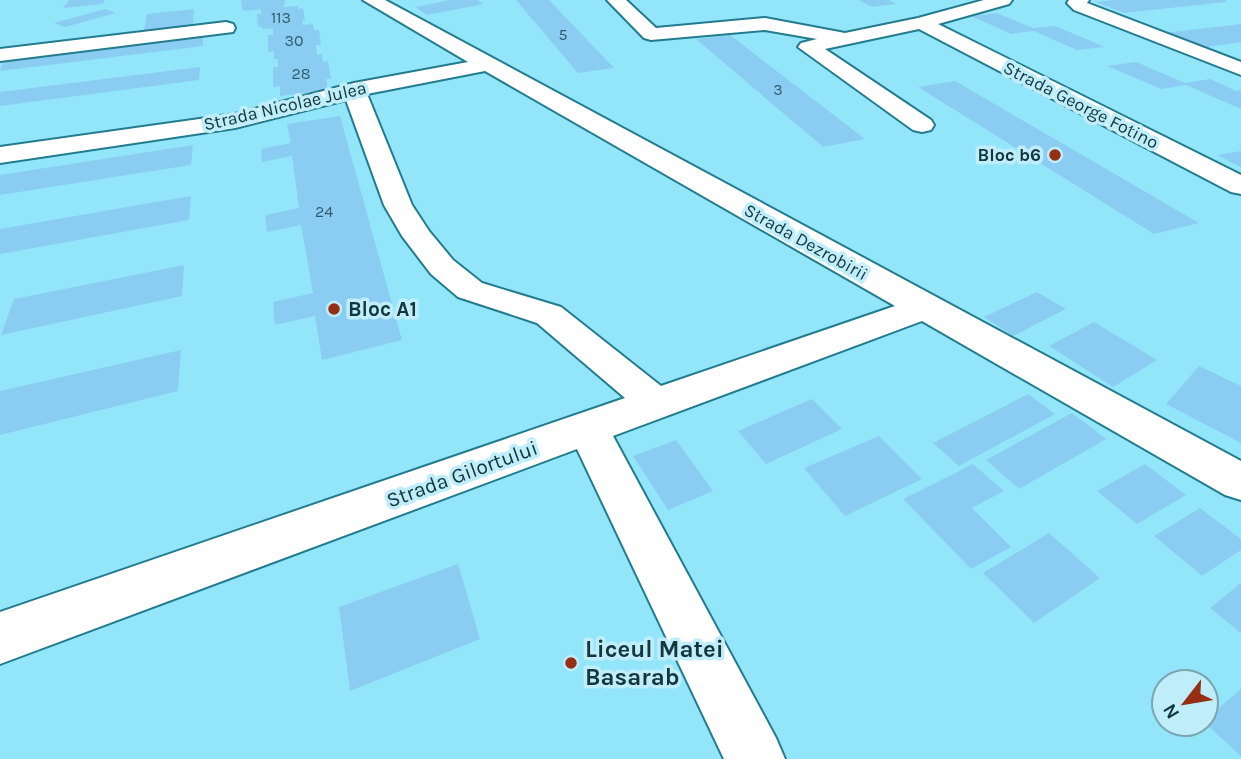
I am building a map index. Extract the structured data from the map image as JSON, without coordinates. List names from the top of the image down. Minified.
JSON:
{"streets":{"street":["Strada George Fotino","Strada Nicolae Julea","Strada Dezrobirii","Strada Gilortului"]},"crossings":[["Strada Nicolae Julea","Strada Dezrobirii"],["Strada Dezrobirii","Strada Gilortului"]],"places":["Bloc b6","Bloc A1","Liceul Matei Basarab"],"house_numbers":["113","5","30","28","3","24"],"north":"bottom left"}
